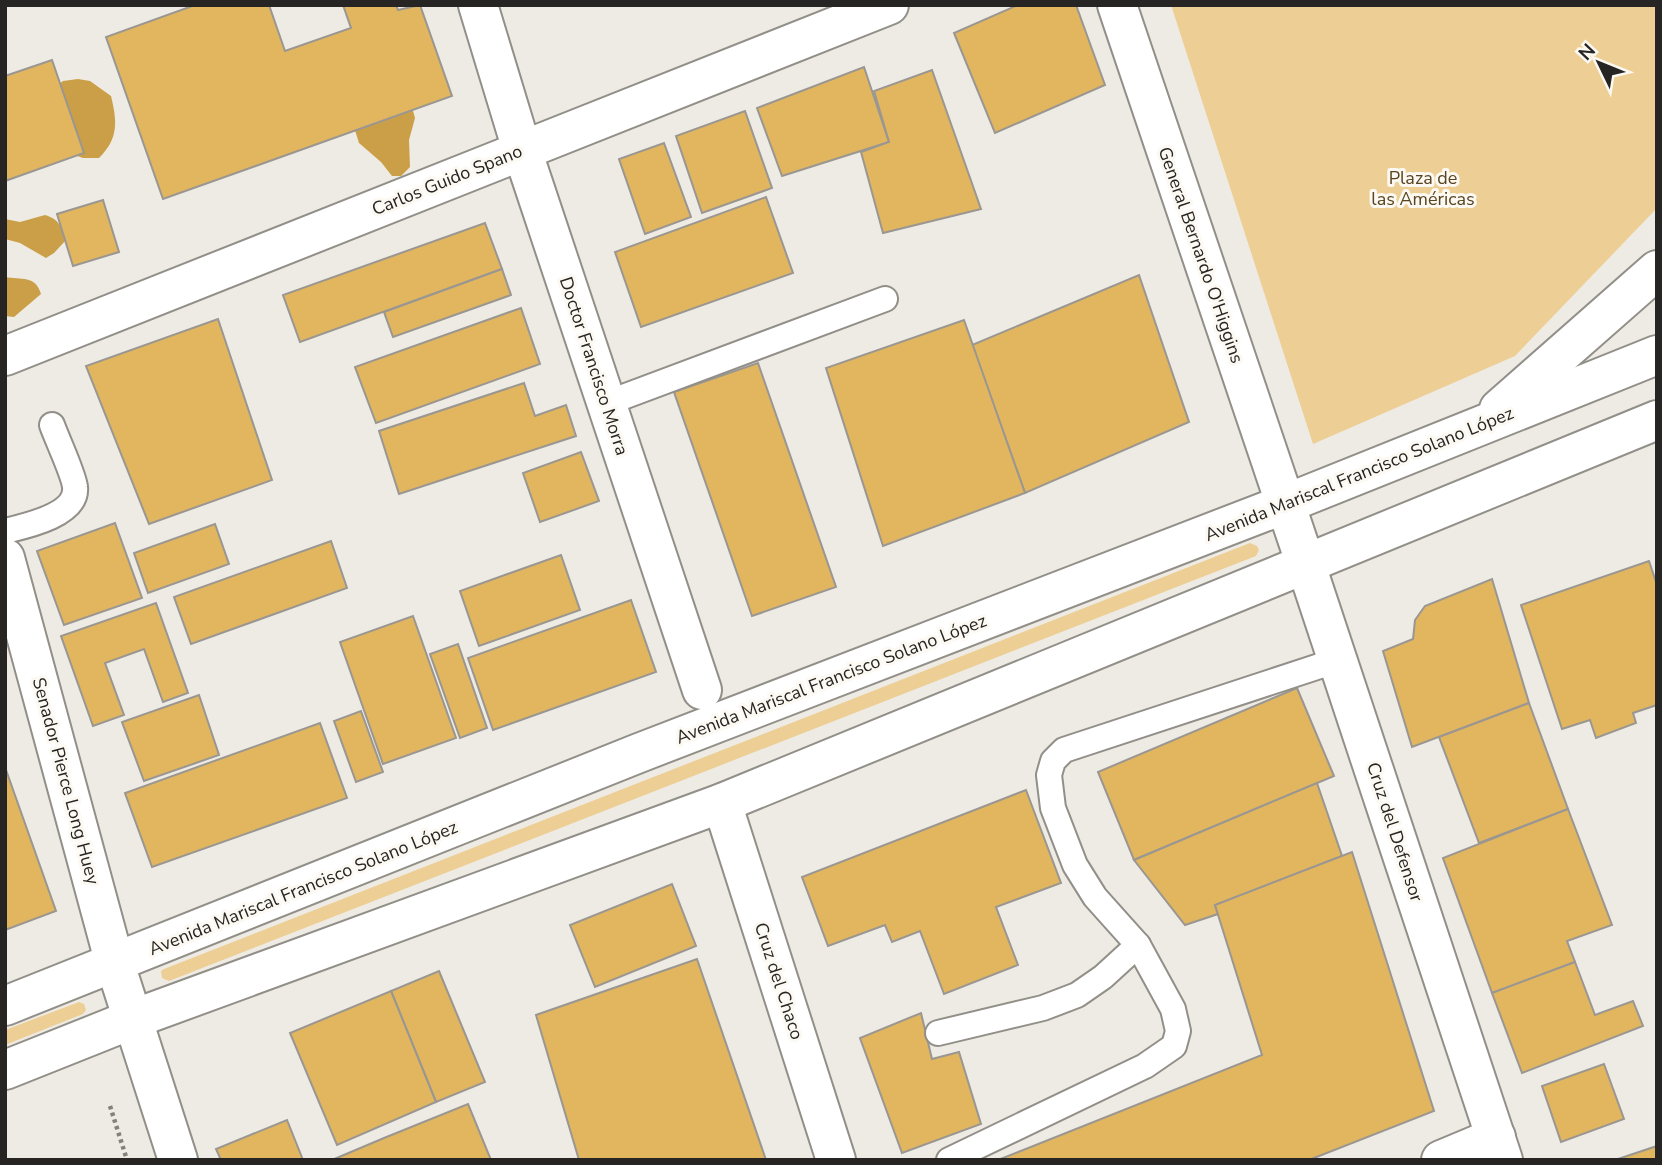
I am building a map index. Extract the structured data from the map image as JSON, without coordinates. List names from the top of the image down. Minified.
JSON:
{"streets":{"main road":["Carlos Guido Spano","General Bernardo O'Higgins","Doctor Francisco Morra","Avenida Mariscal Francisco Solano López","Senador Pierce Long Huey","Cruz del Defensor","Cruz del Chaco"]},"crossings":[["Carlos Guido Spano","Doctor Francisco Morra"],["General Bernardo O'Higgins","Avenida Mariscal Francisco Solano López"],["General Bernardo O'Higgins","Cruz del Defensor"],["Doctor Francisco Morra","Avenida Mariscal Francisco Solano López"],["Avenida Mariscal Francisco Solano López","Senador Pierce Long Huey"],["Avenida Mariscal Francisco Solano López","Cruz del Defensor"]],"parks":["Plaza de las Américas"],"north":"top left"}
